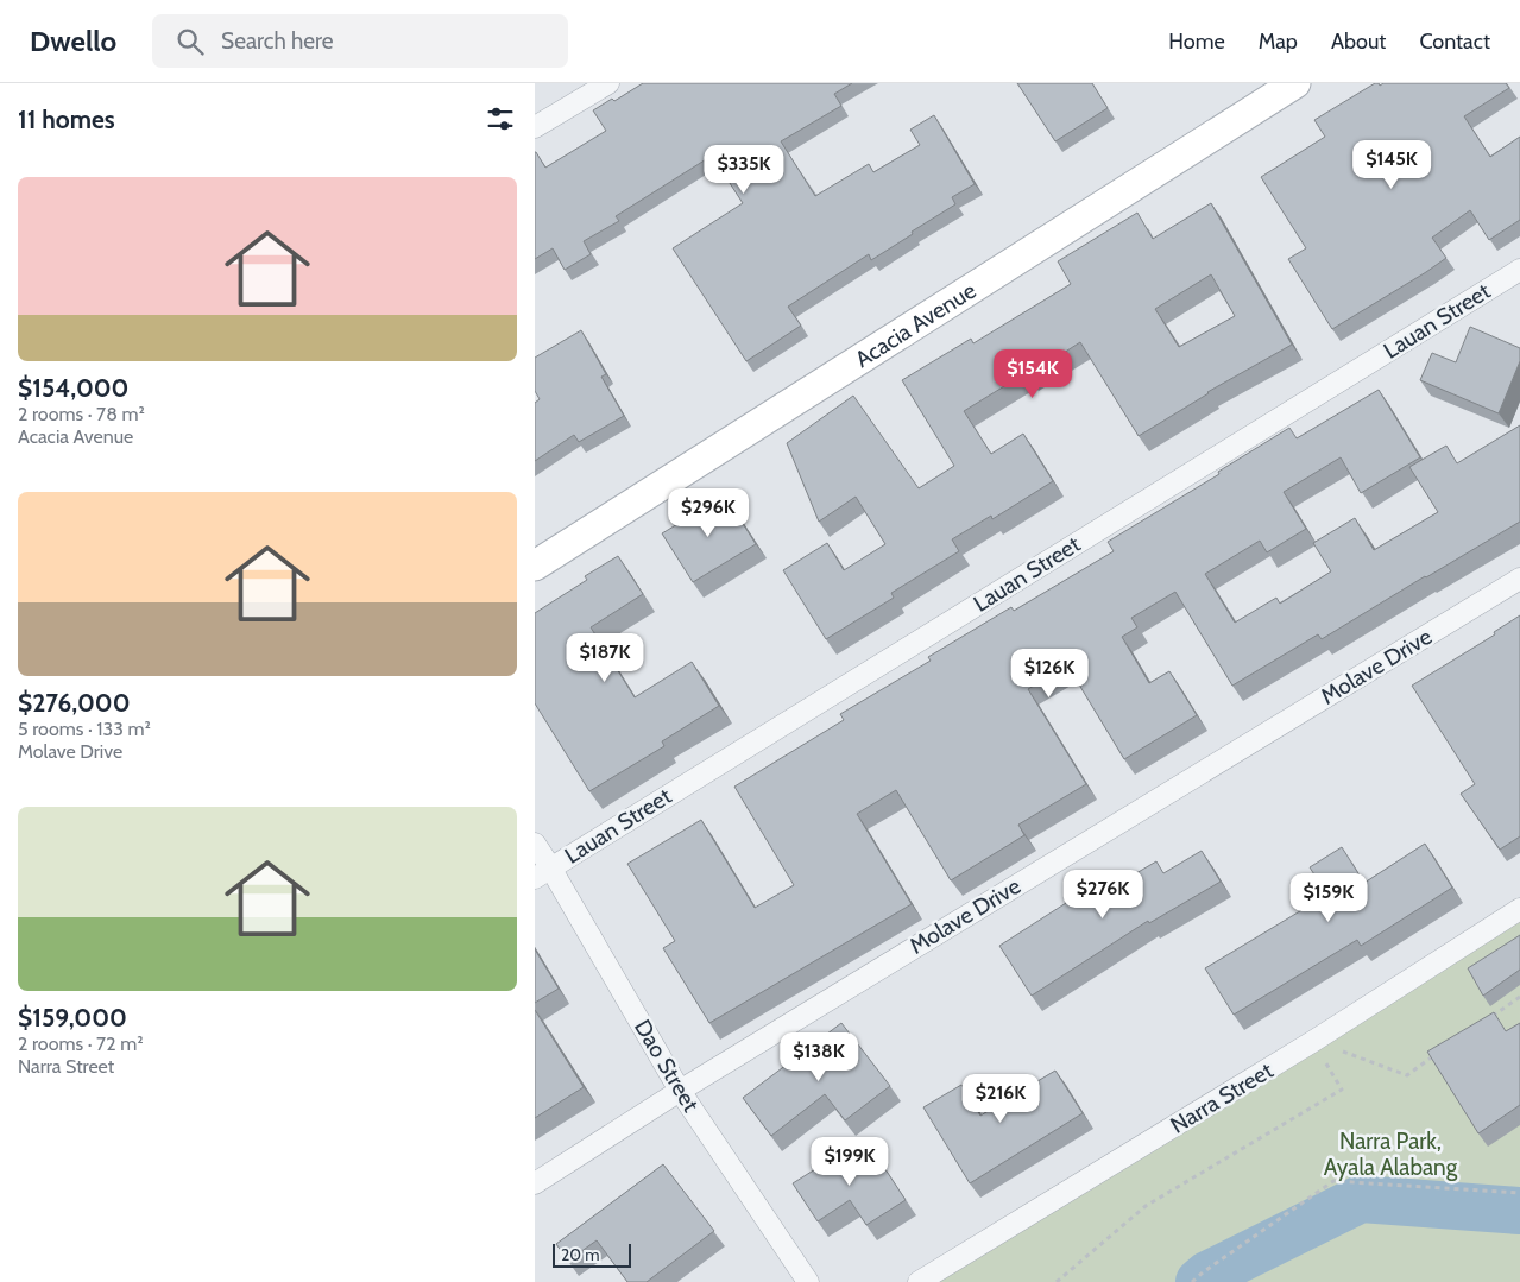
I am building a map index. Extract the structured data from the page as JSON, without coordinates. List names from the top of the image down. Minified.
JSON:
{"streets":{"street":["Lauan Street","Acacia Avenue","Molave Drive","Dao Street","Narra Street"]},"crossings":[["Lauan Street","Dao Street"],["Molave Drive","Dao Street"]],"parks":["Narra Park, Ayala Alabang"],"scale_bar":"20 m","page":{"header":"Dwello","search":"Search here","nav":["Home","Map","About","Contact"],"heading":"11 homes","price":["$145K","$335K","$154K","$296K","$187K","$126K","$276K","$159K","$138K","$216K","$199K"],"list":[{"name":"$154,000","note":"2 rooms · 78 m² · Acacia Avenue"},{"name":"$276,000","note":"5 rooms · 133 m² · Molave Drive"},{"name":"$159,000","note":"2 rooms · 72 m² · Narra Street"}],"scale":"20 m"}}
